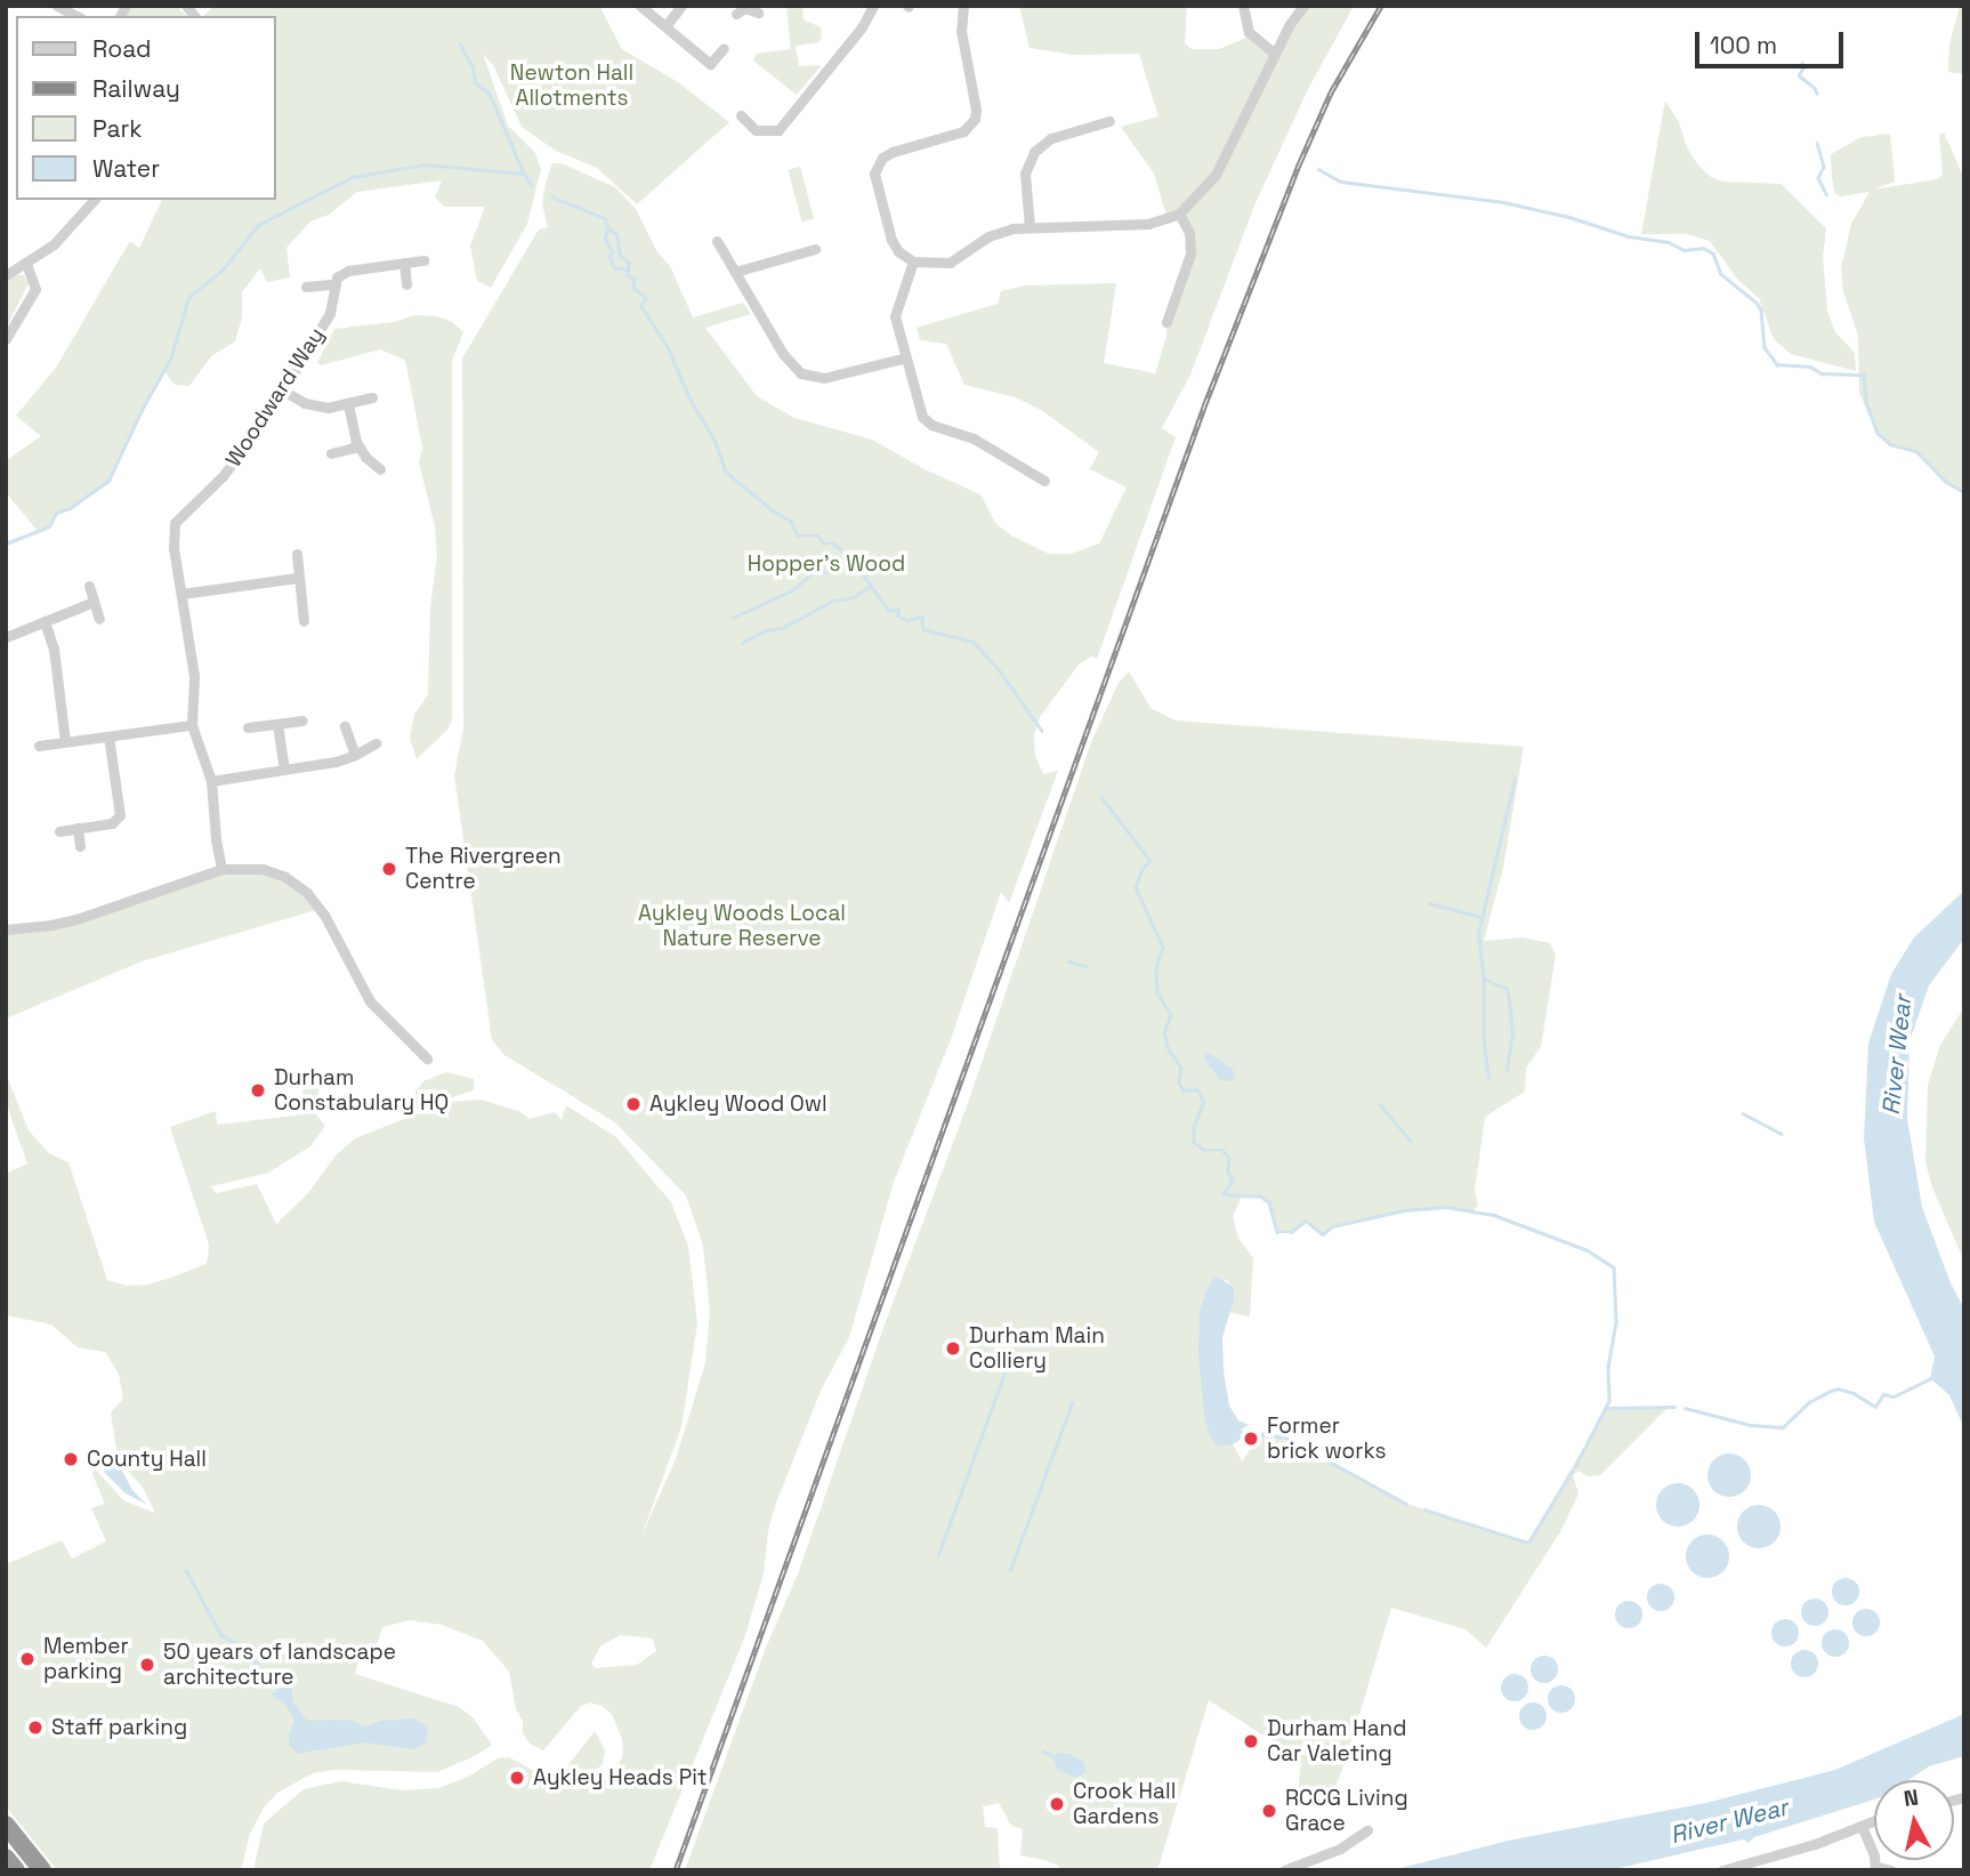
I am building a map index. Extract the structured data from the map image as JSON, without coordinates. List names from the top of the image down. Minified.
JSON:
{"streets":{"street":["Woodward Way"]},"water":["River Wear"],"parks":["Newton Hall Allotments","Hopper's Wood","Aykley Woods Local Nature Reserve"],"places":["The Rivergreen Centre","Durham Constabulary HQ","Aykley Wood Owl","Durham Main Colliery","Former brick works","County Hall","Member parking","50 years of landscape architecture","Staff parking","Durham Hand Car Valeting","Aykley Heads Pit","Crook Hall Gardens","RCCG Living Grace"],"legend":["Road","Railway","Park","Water"],"scale_bar":"100 m","north":"top"}
